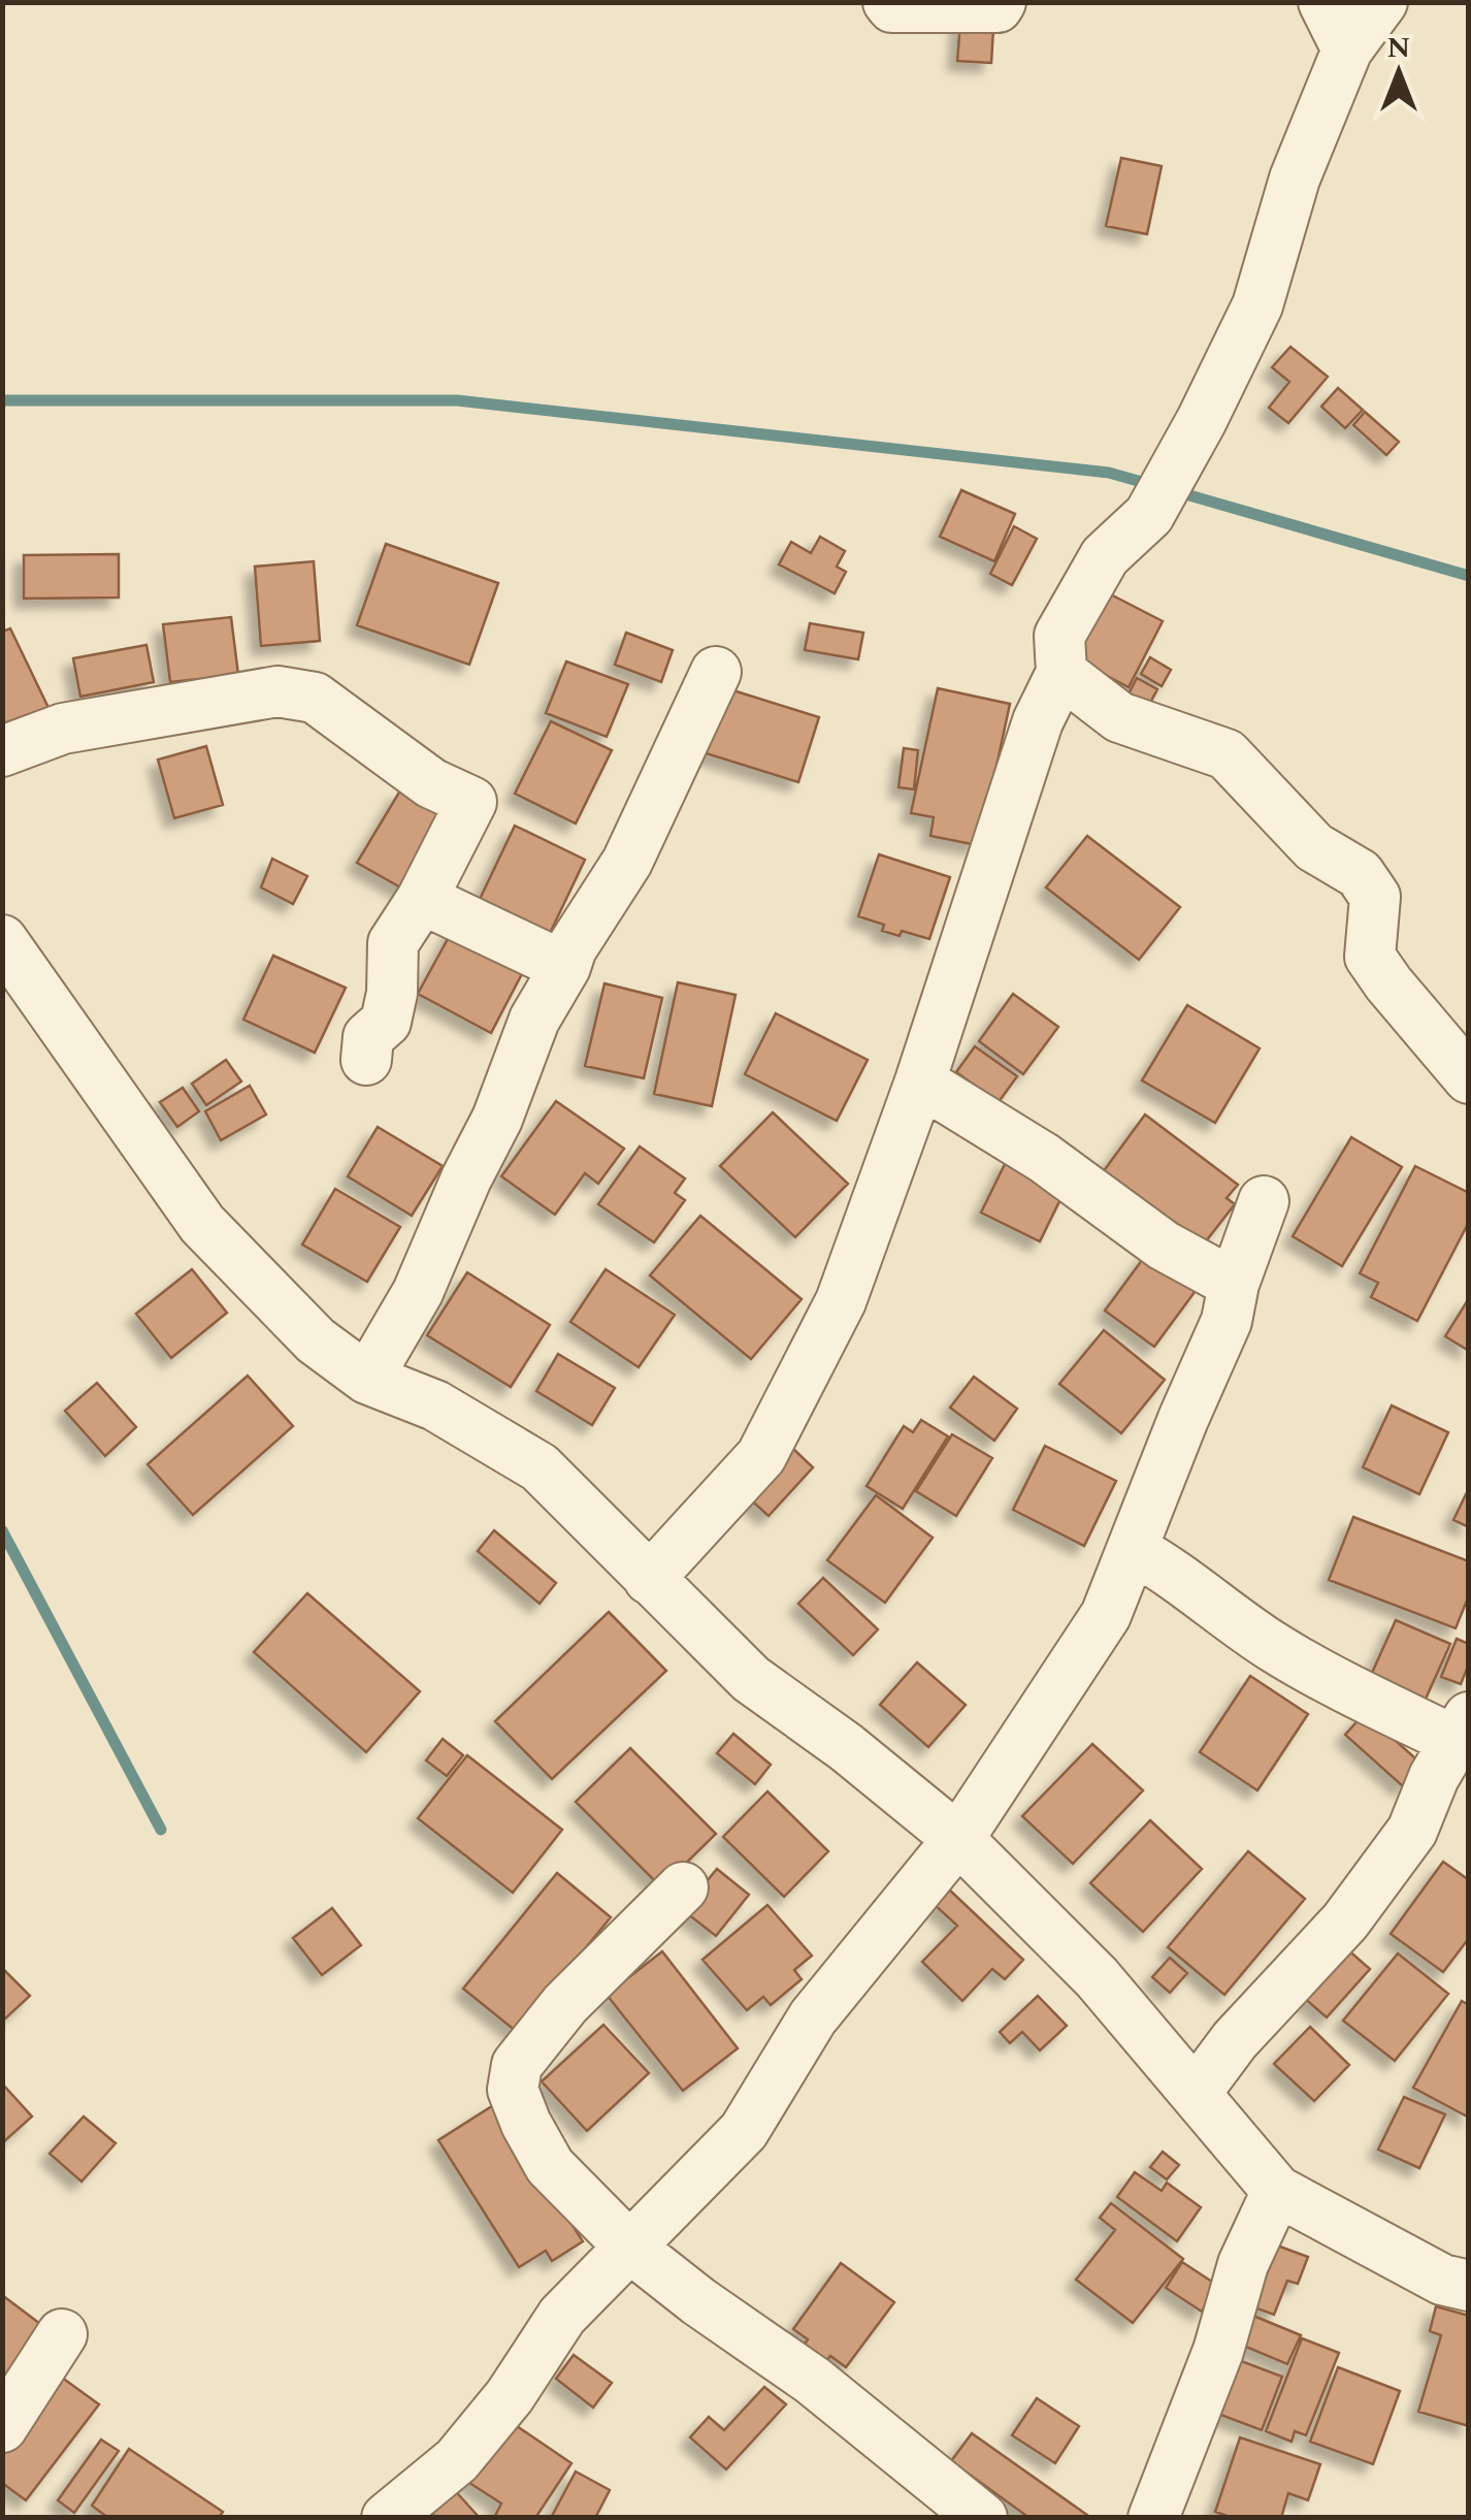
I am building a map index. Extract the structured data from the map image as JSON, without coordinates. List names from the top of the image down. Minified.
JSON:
{"north":"top"}
